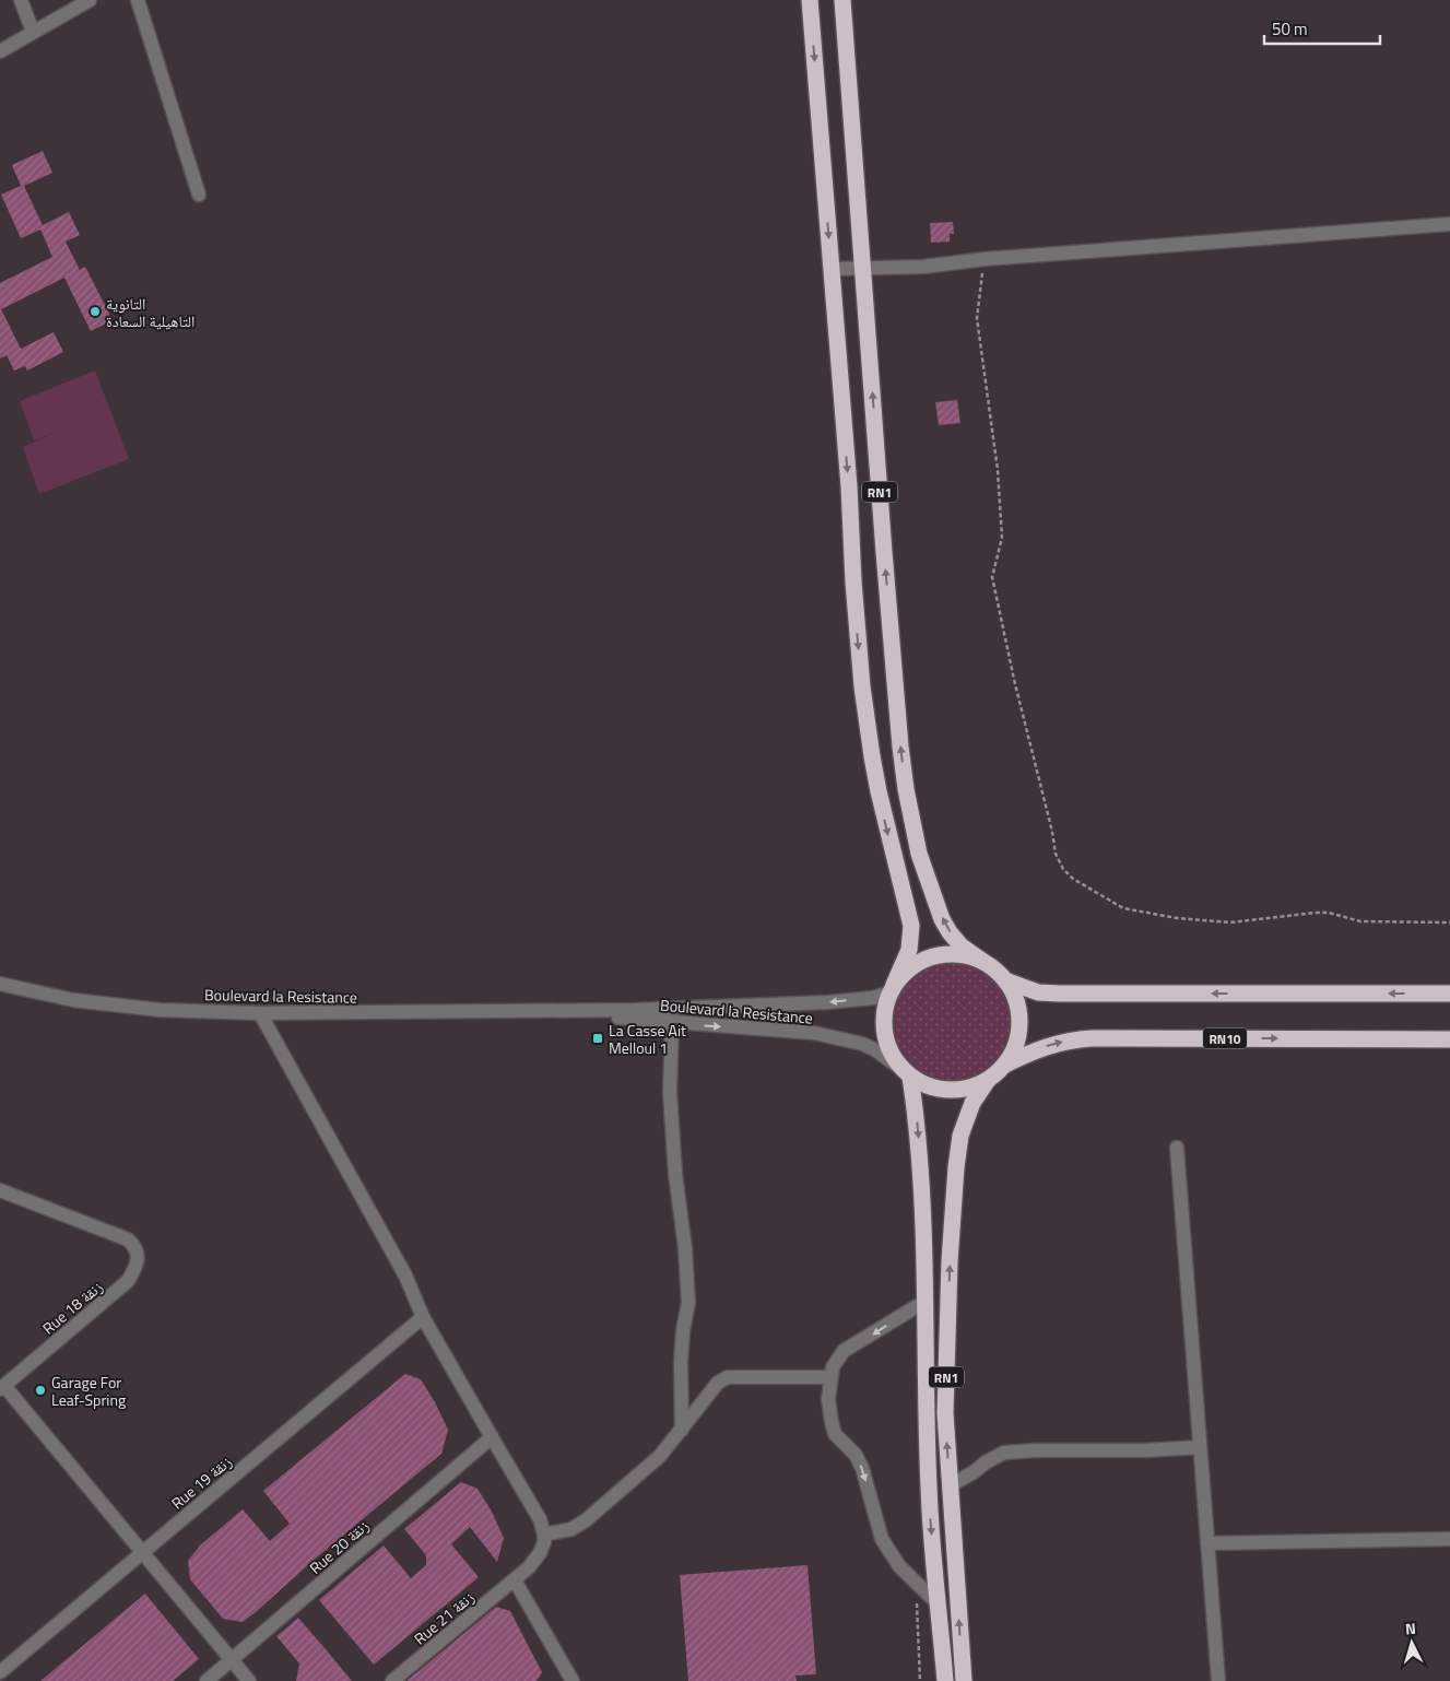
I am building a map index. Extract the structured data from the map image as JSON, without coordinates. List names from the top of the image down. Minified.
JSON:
{"streets":{"highway":["RN1","RN10"],"street":["Boulevard la Resistance","Rue 18 زنقة","Rue 19 زنقة","Rue 20 زنقة","Rue 21 زنقة"]},"crossings":[["RN1","Boulevard la Resistance"],["RN1","RN10"],["Boulevard la Resistance","RN10"]],"places":{"other":["التانوية التاهيلية السعادة","Garage For Leaf-Spring"],"transit":["La Casse Ait Melloul 1"]},"scale_bar":"50 m","north":"top"}
